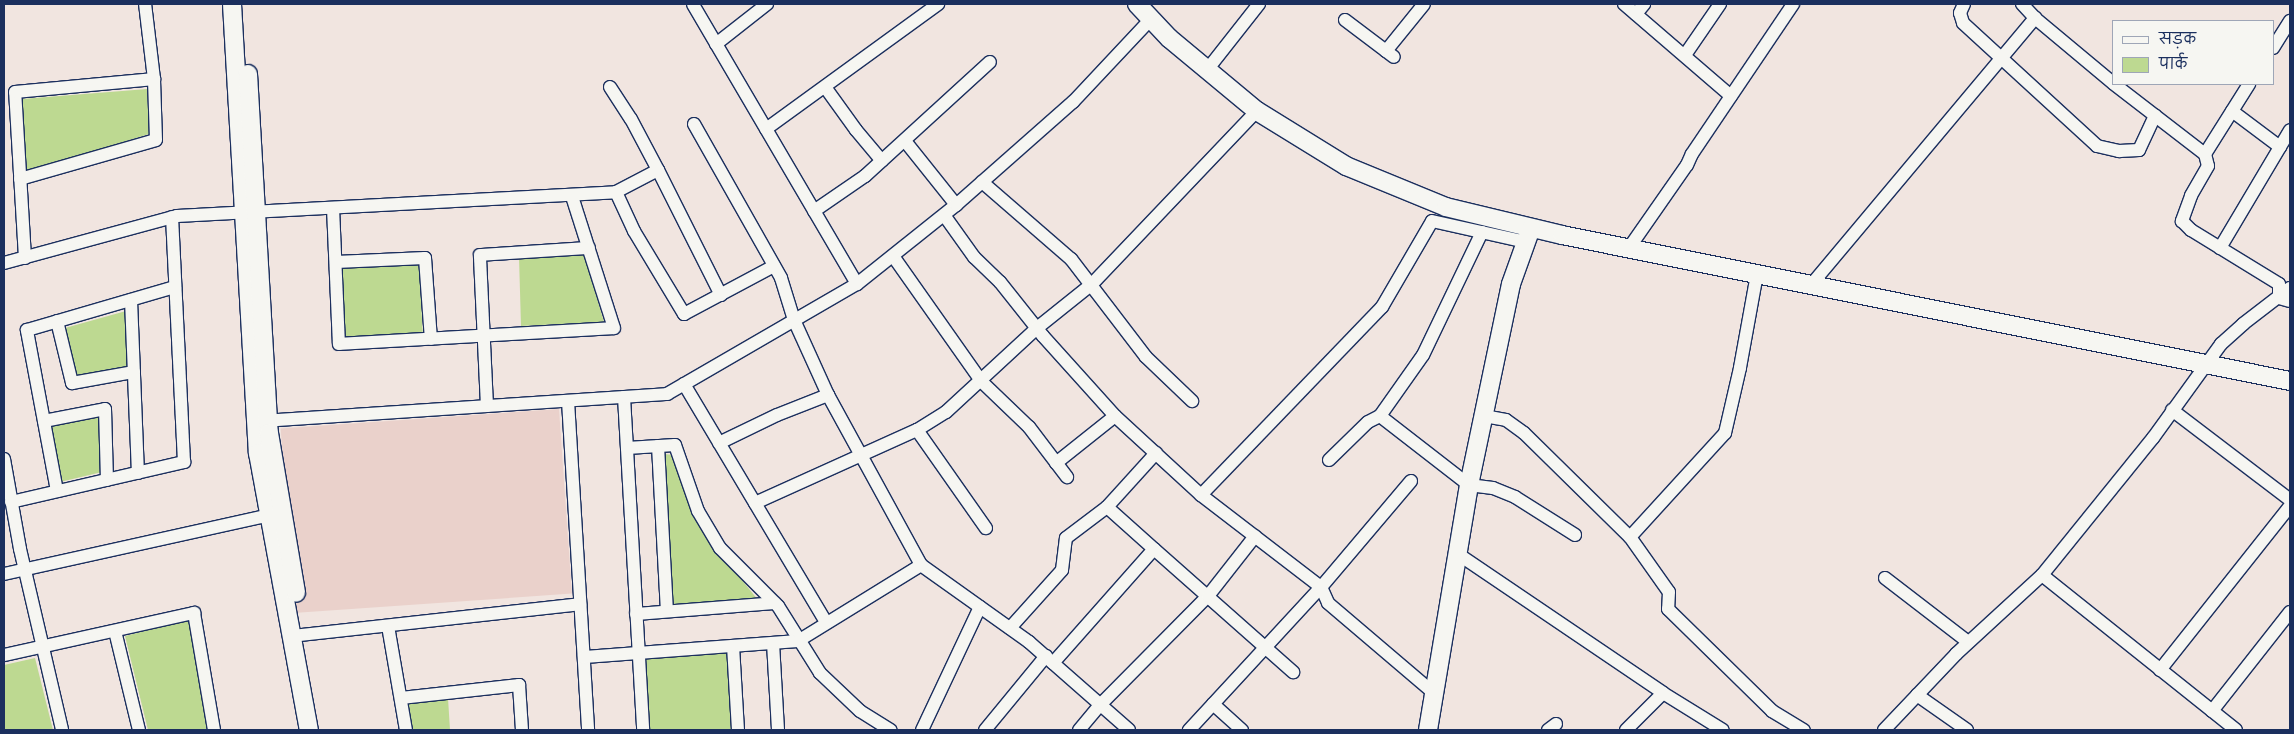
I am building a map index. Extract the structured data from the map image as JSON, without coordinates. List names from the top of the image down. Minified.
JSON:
{"legend":["सड़क","पार्क"]}
